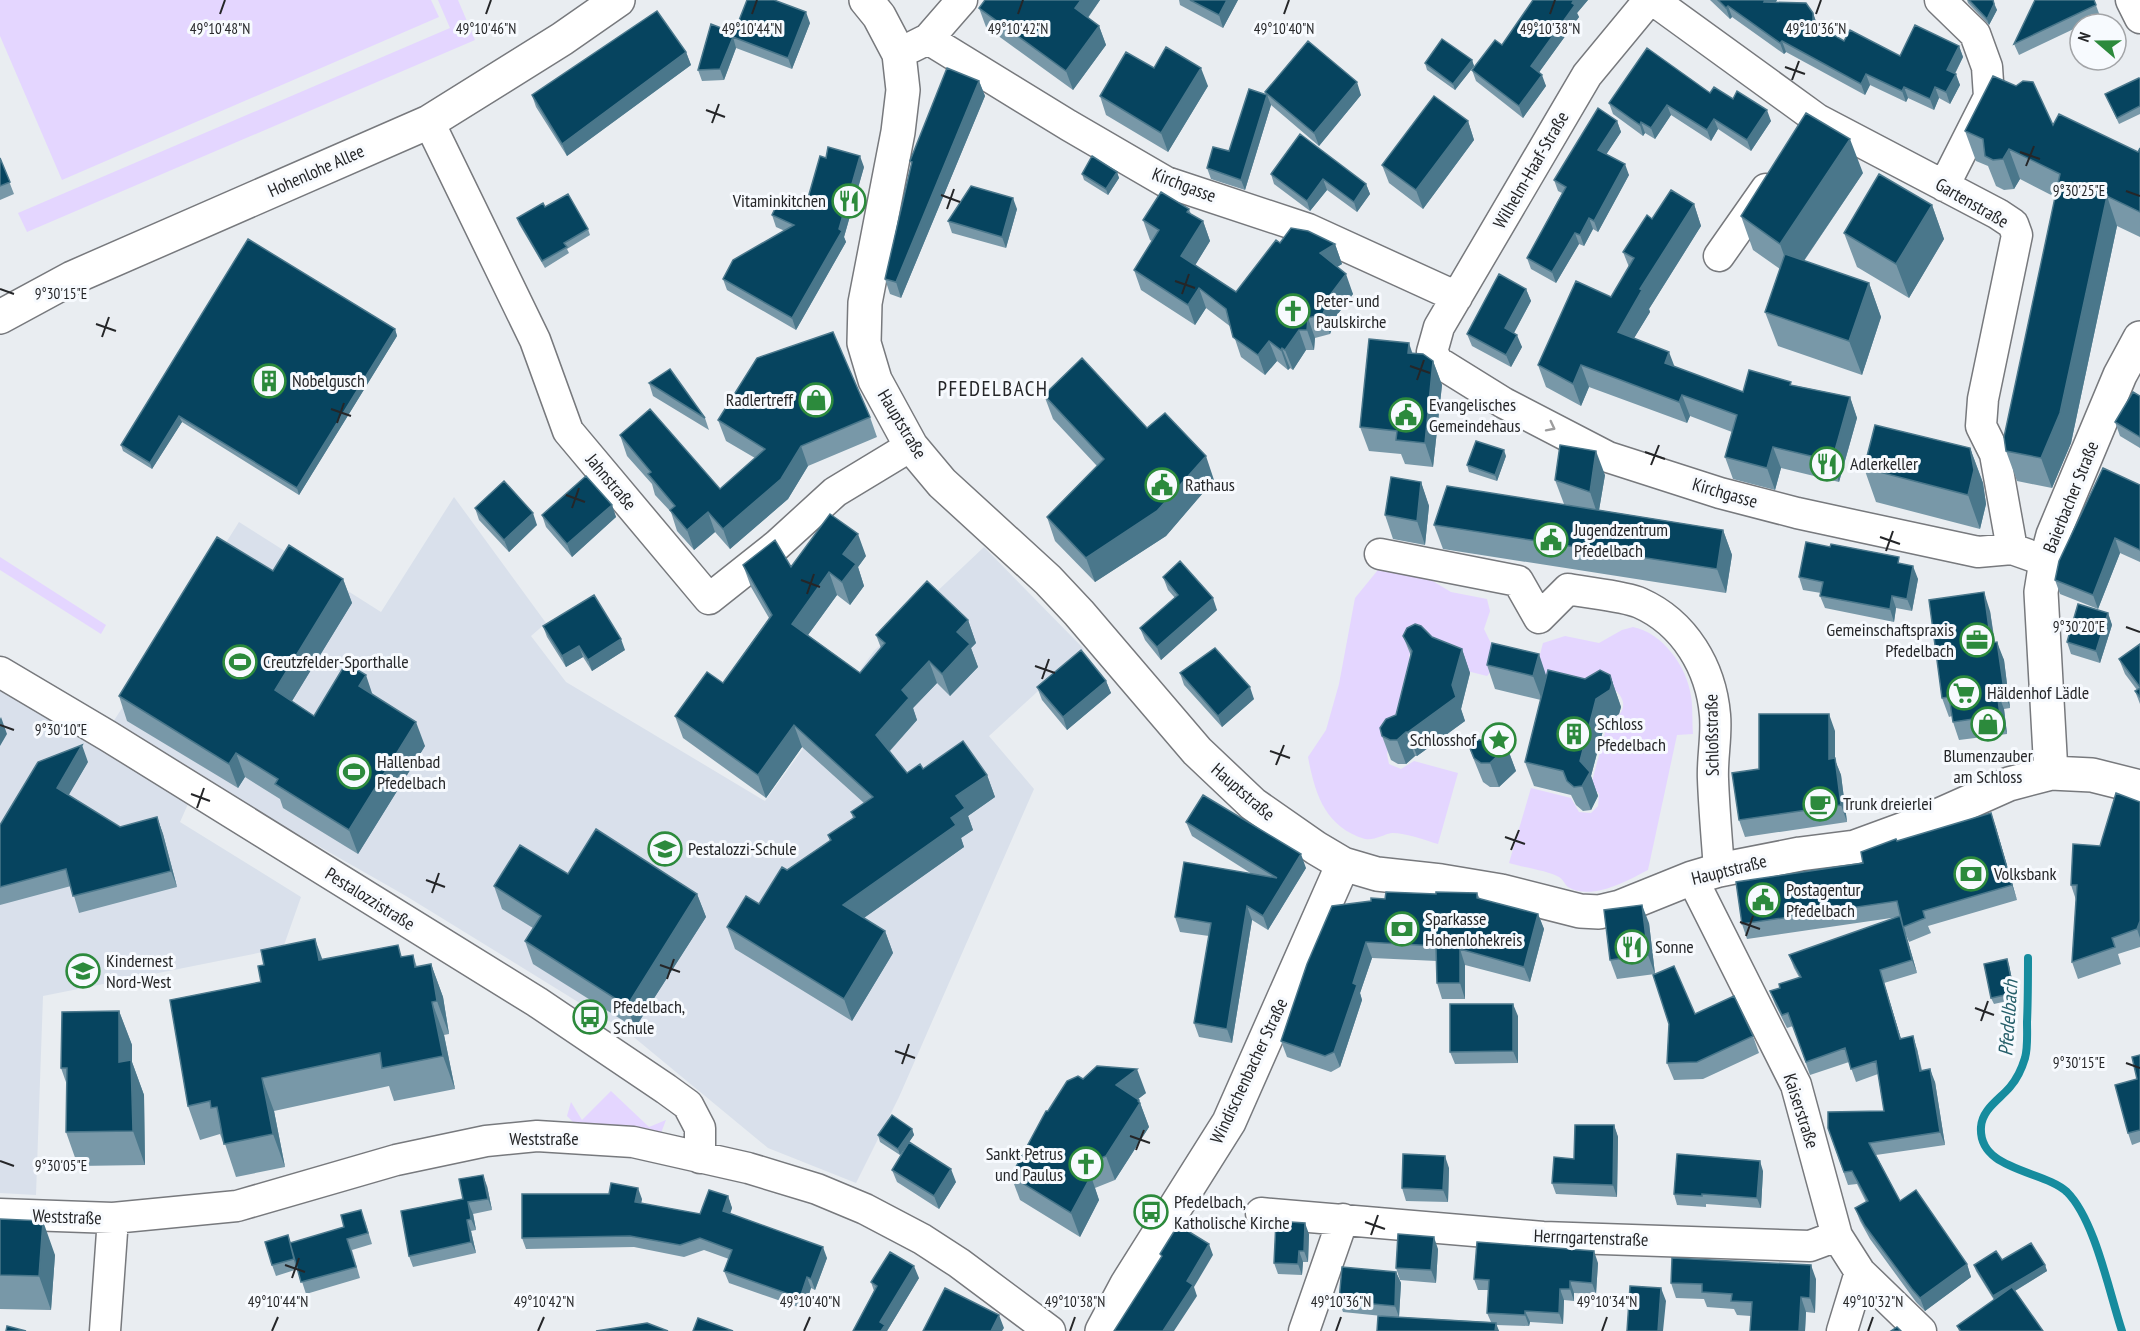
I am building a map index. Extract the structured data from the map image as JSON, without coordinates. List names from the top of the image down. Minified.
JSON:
{"streets":{"main road":["Hohenlohe Allee","Hauptstraße","Baierbacher Straße","Windischenbacher Straße"],"street":["Wilhelm-Haaf-Straße","Kirchgasse","Gartenstraße","Jahnstraße","Schloßstraße","Pestalozzistraße","Kaiserstraße","Weststraße","Herrngartenstraße"]},"crossings":[["Wilhelm-Haaf-Straße","Kirchgasse"],["Wilhelm-Haaf-Straße","Gartenstraße"],["Hohenlohe Allee","Jahnstraße"],["Kirchgasse","Gartenstraße"],["Kirchgasse","Baierbacher Straße"],["Hauptstraße","Jahnstraße"],["Hauptstraße","Baierbacher Straße"],["Hauptstraße","Schloßstraße"],["Hauptstraße","Windischenbacher Straße"],["Hauptstraße","Kaiserstraße"],["Schloßstraße","Kaiserstraße"],["Pestalozzistraße","Weststraße"],["Kaiserstraße","Herrngartenstraße"]],"one_way":["Kirchgasse"],"districts":["PFEDELBACH"],"water":["Pfedelbach"],"places":{"restaurant":["Vitaminkitchen","Adlerkeller","Sonne"],"church":["Peter- und Paulskirche","Sankt Petrus und Paulus"],"building":["Nobelgusch","Schloss Pfedelbach"],"shop":["Radlertreff","Blumenzauber am Schloss"],"public building":["Evangelisches Gemeindehaus","Rathaus","Jugendzentrum Pfedelbach","Postagentur Pfedelbach"],"office":["Gemeinschaftspraxis Pfedelbach"],"sports":["Creutzfelder-Sporthalle","Hallenbad Pfedelbach"],"supermarket":["Häldenhof Lädle"],"place":["Schlosshof"],"cafe":["Trunk dreierlei"],"school or university":["Pestalozzi-Schule","Kindernest Nord-West"],"bank":["Volksbank","Sparkasse Hohenlohekreis"],"bus stop":["Pfedelbach, Schule","Pfedelbach, Katholische Kirche"]},"north":"left","coordinates":["49°10'48\"N","49°10'46\"N","49°10'44\"N","49°10'42\"N","49°10'40\"N","49°10'38\"N","49°10'36\"N","9°30'25\"E","9°30'15\"E","9°30'20\"E","9°30'10\"E","9°30'05\"E","49°10'34\"N","49°10'32\"N"]}
